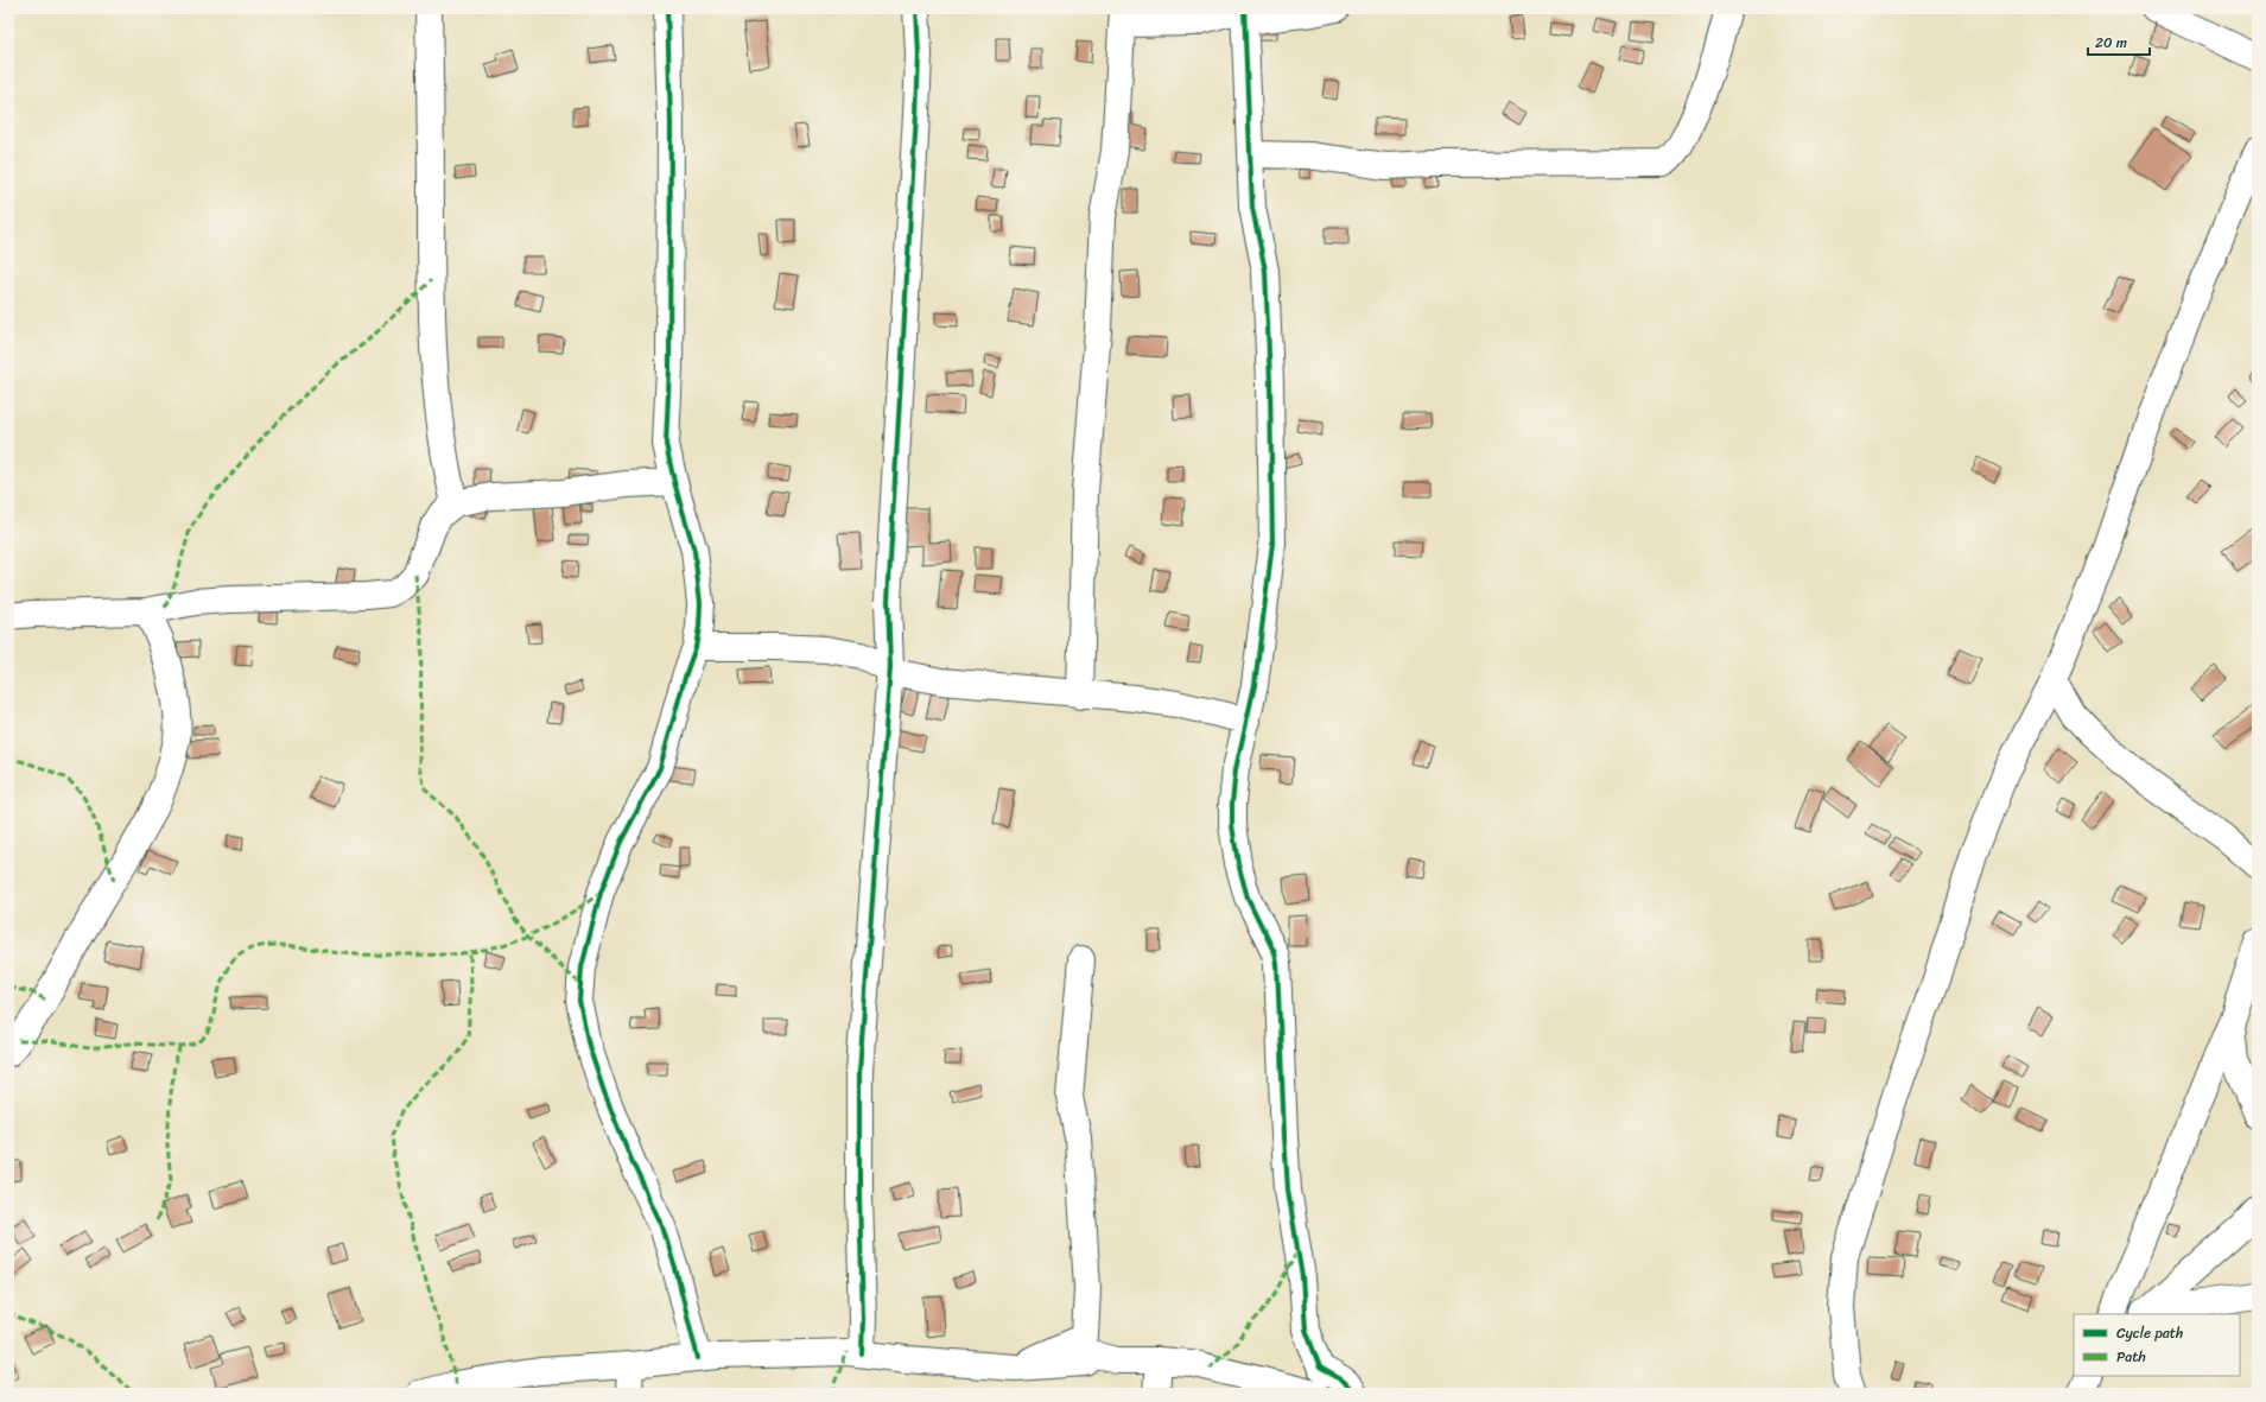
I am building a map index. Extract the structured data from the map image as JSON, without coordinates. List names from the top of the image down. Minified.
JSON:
{"legend":["Cycle path","Path"],"scale_bar":"20 m"}
